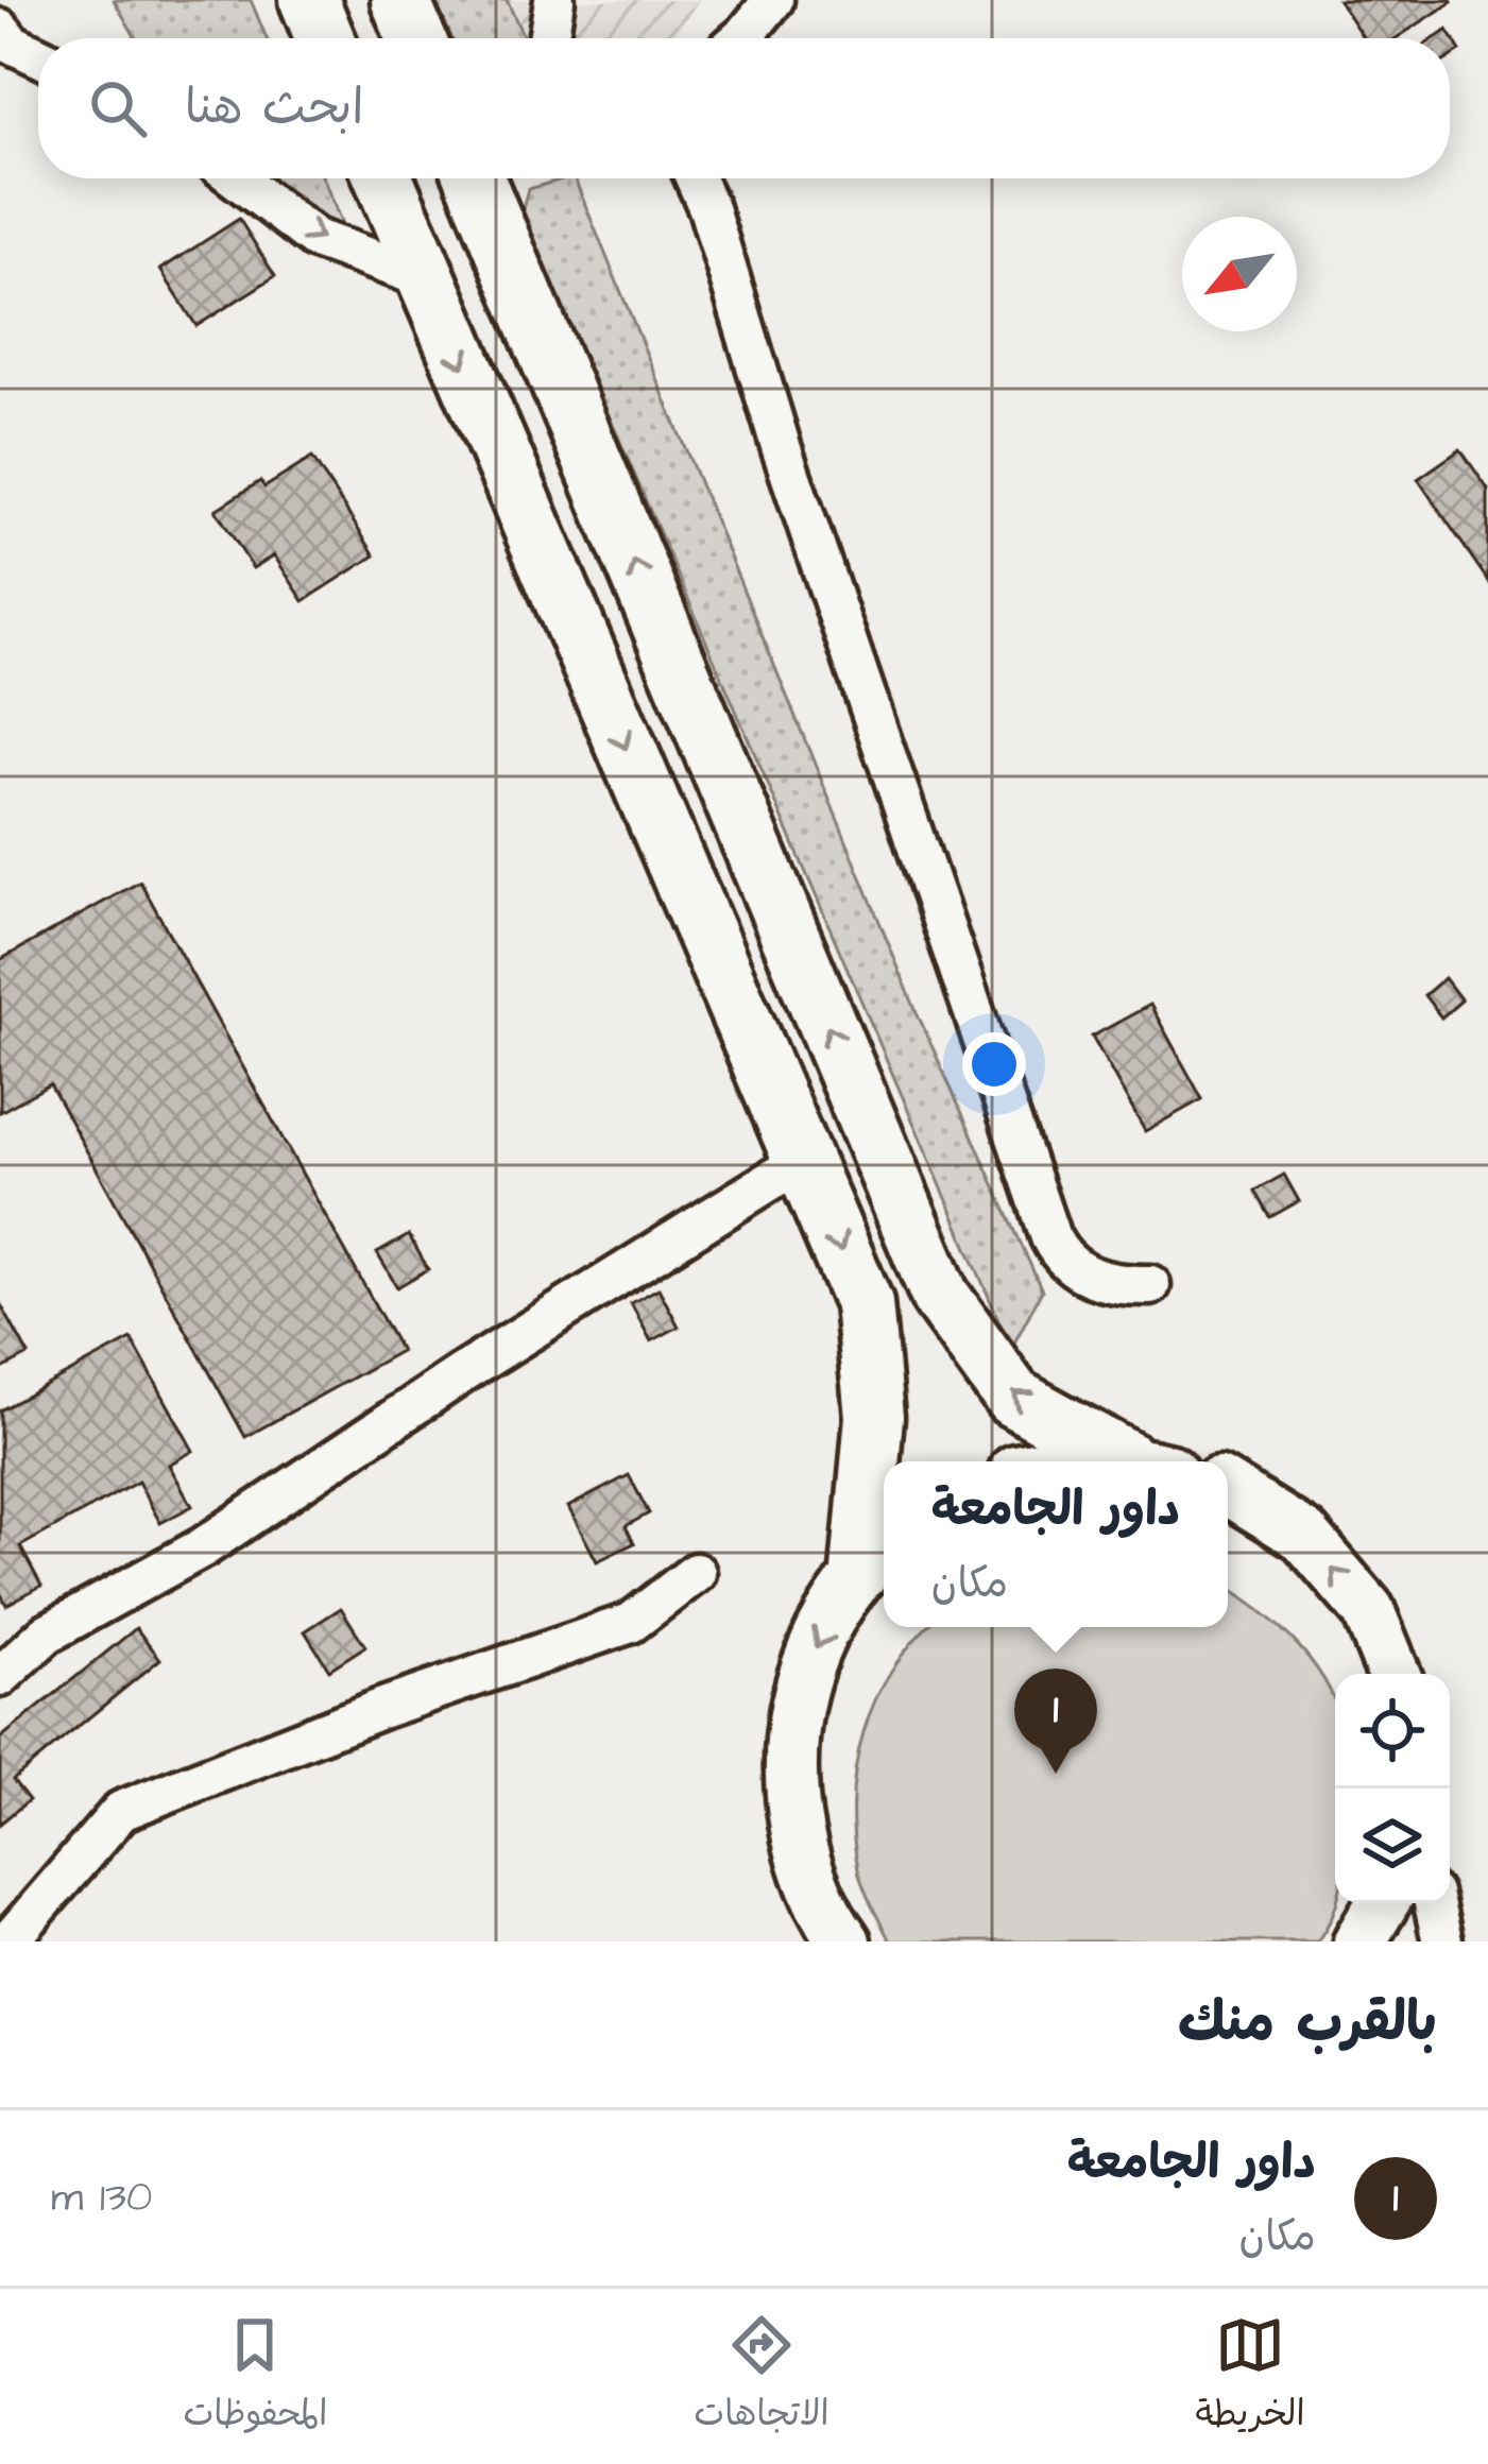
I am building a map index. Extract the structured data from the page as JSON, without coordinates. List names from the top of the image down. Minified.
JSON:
{"north":"bottom left","page":{"search":"ابحث هنا","popup":["داور الجامعة","مكان"],"pins":"1","heading":"بالقرب منك","list":[{"mark":"1","name":"داور الجامعة","note":"مكان","value":"130 m"}],"nav":["الخريطة","الاتجاهات","المحفوظات"]}}
